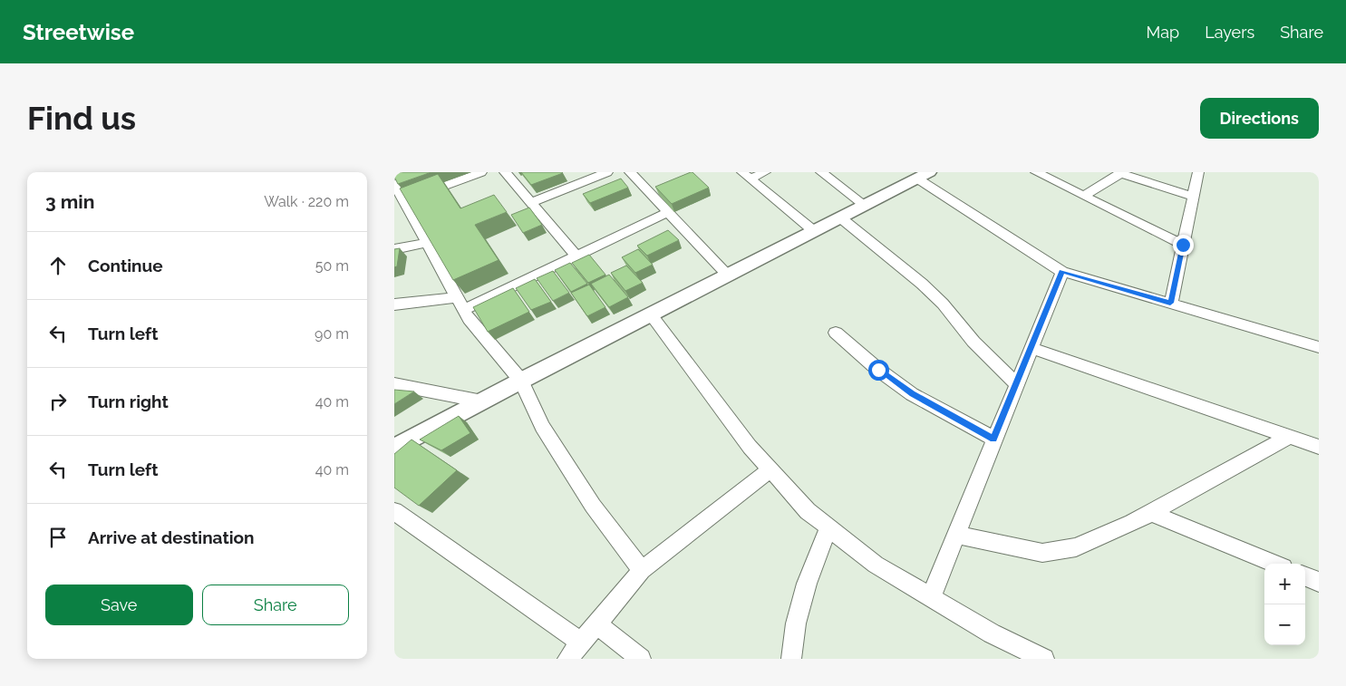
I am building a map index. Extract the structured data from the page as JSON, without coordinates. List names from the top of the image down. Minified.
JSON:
{"page":{"header":"Streetwise","nav":["Map","Layers","Share"],"buttons":["Directions",["Save","Share"]],"title":"Find us","heading":["3 min","Walk · 220 m"],"list":[["Continue","50 m"],["Turn left","90 m"],["Turn right","40 m"],["Turn left","40 m"],"Arrive at destination"],"map_buttons":["+","−"]}}
